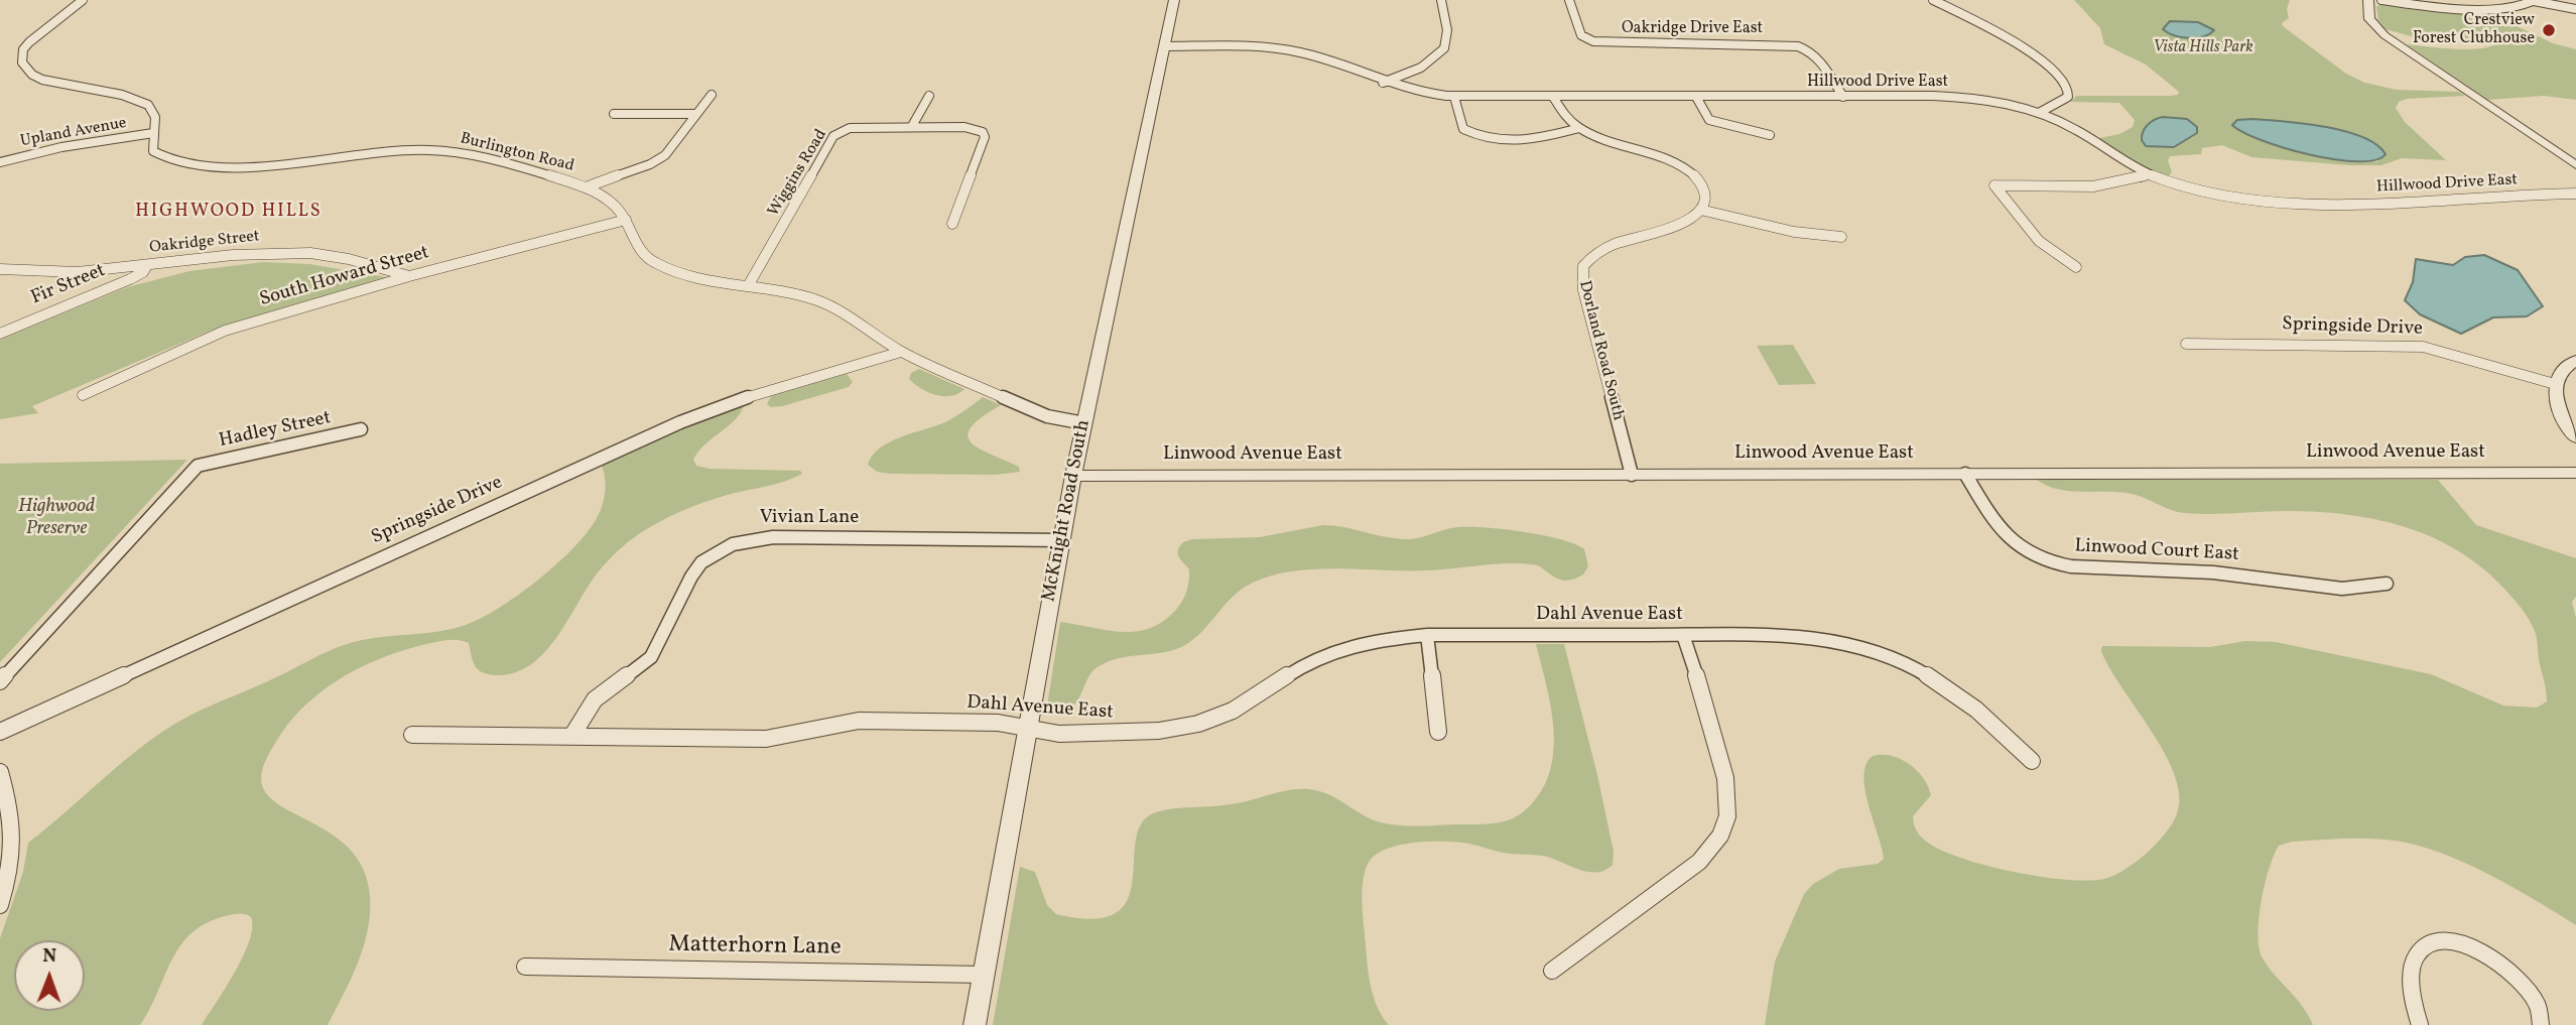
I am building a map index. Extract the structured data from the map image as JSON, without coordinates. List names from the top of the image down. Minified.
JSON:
{"streets":{"street":["Oakridge Drive East","Hillwood Drive East","Upland Avenue","Burlington Road","Wiggins Road","Oakridge Street","South Howard Street","Fir Street","Springside Drive","Dorland Road South","Hadley Street","Linwood Avenue East","McKnight Road South","Vivian Lane","Linwood Court East","Dahl Avenue East","Matterhorn Lane"]},"crossings":[["Oakridge Drive East","Hillwood Drive East"],["Hillwood Drive East","McKnight Road South"],["Upland Avenue","Burlington Road"],["Burlington Road","Wiggins Road"],["Burlington Road","South Howard Street"],["Burlington Road","Springside Drive"],["Burlington Road","McKnight Road South"],["Oakridge Street","South Howard Street"],["Oakridge Street","Fir Street"],["Dorland Road South","Linwood Avenue East"],["Linwood Avenue East","McKnight Road South"],["Linwood Avenue East","Linwood Court East"],["McKnight Road South","Vivian Lane"],["McKnight Road South","Dahl Avenue East"],["McKnight Road South","Matterhorn Lane"],["Vivian Lane","Dahl Avenue East"]],"districts":["HIGHWOOD HILLS"],"parks":["Vista Hills Park","Highwood Preserve"],"places":["Crestview Forest Clubhouse"],"north":"top"}
